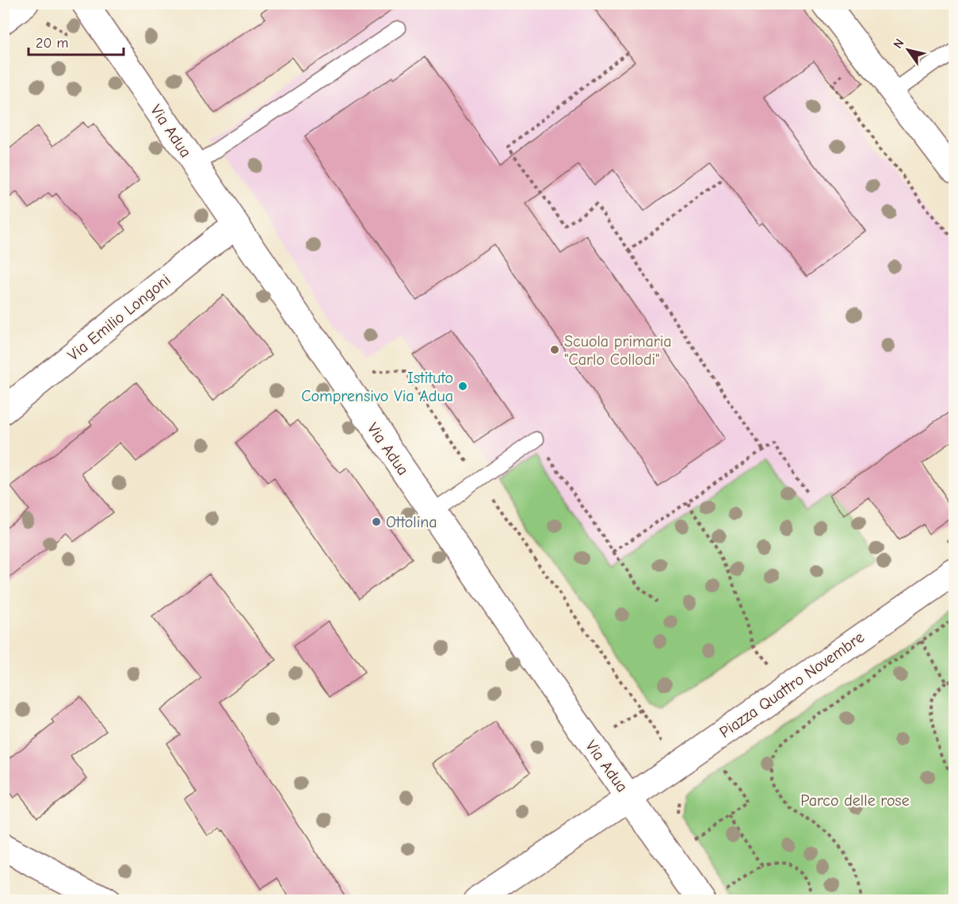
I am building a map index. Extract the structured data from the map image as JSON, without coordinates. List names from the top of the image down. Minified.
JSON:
{"streets":{"street":["Via Adua","Via Emilio Longoni","Piazza Quattro Novembre"]},"crossings":[["Via Adua","Via Emilio Longoni"],["Via Adua","Piazza Quattro Novembre"]],"parks":["Parco delle rose"],"places":["Scuola primaria \"Carlo Collodi\"","Istituto Comprensivo Via Adua","Ottolina"],"scale_bar":"20 m","north":"top left"}
